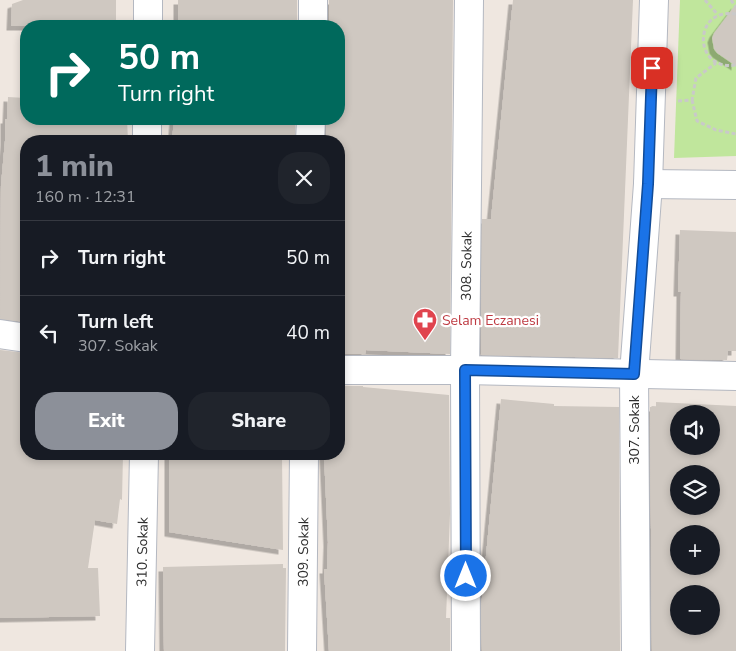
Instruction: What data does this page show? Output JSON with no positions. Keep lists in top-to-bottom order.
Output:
{
  "streets": {
    "street": [
      "308. Sokak",
      "307. Sokak",
      "310. Sokak",
      "309. Sokak"
    ]
  },
  "places": {
    "pharmacy": ["Selam Eczanesi"]
  },
  "page": {
    "turn": ["50 m", "Turn right"],
    "heading": ["1 min", "160 m · 12:31"],
    "list": [
      {
        "name": "Turn right",
        "value": "50 m"
      },
      {
        "name": "Turn left",
        "note": "307. Sokak",
        "value": "40 m"
      }
    ],
    "buttons": ["Exit", "Share"],
    "map_buttons": ["+", "−"]
  }
}
